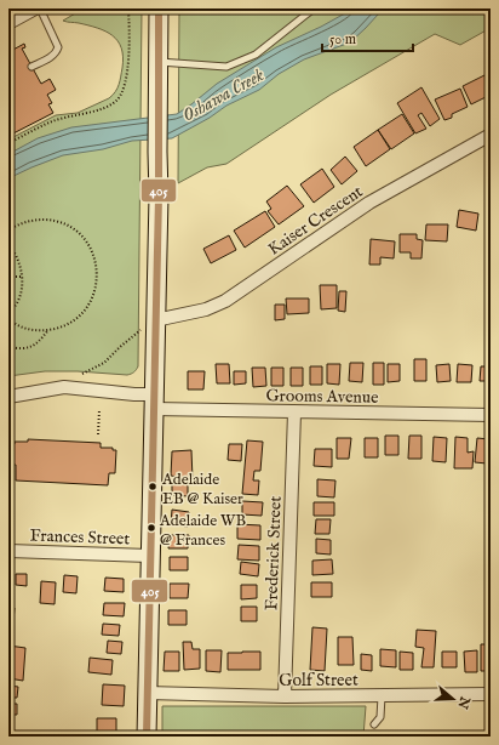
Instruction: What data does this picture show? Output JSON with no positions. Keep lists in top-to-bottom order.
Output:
{
  "streets": {
    "street": [
      "Kaiser Crescent",
      "Grooms Avenue",
      "Frances Street",
      "Frederick Street",
      "Golf Street"
    ]
  },
  "crossings": [
    ["Grooms Avenue", "Frederick Street"],
    ["Frederick Street", "Golf Street"]
  ],
  "water": ["Oshawa Creek"],
  "places": ["Adelaide EB @ Kaiser", "Adelaide WB @ Frances"],
  "lines": ["transit line 405"],
  "scale_bar": "50 m",
  "north": "right"
}
